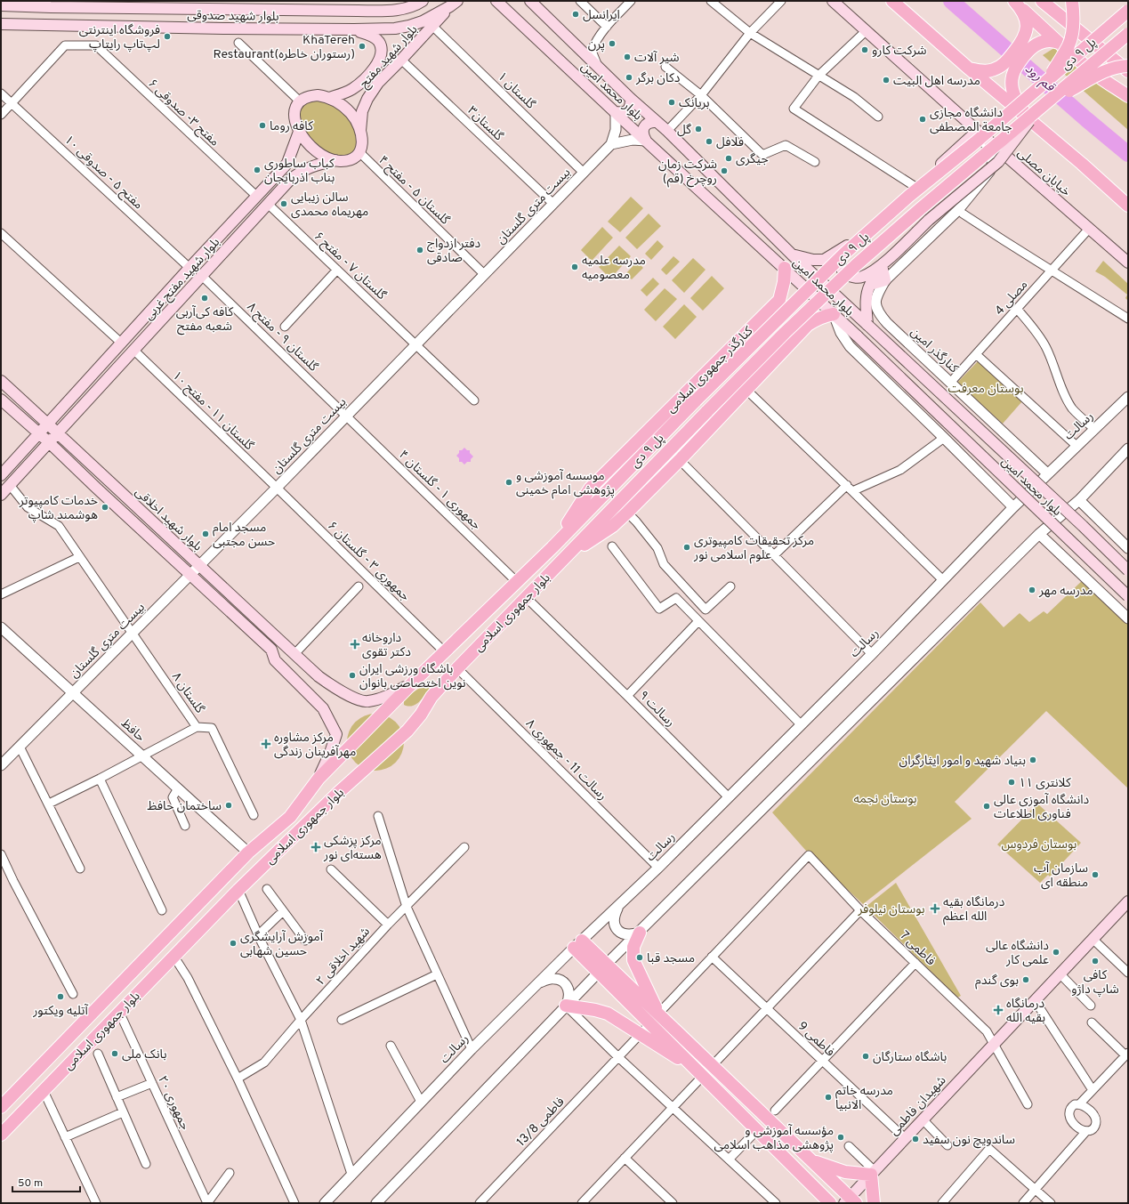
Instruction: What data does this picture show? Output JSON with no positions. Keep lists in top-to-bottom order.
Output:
{
  "streets": {
    "main road": [
      "بلوار شهید صدوقی",
      "پل ۹ دی",
      "بلوار شهید مفتح",
      "بلوار محمد امین",
      "خیابان مصلی",
      "بلوار شهید مفتح غربی",
      "کنارگذر جمهوری اسلامی",
      "بلوار شهید اخلاقی",
      "بلوار جمهوری اسلامی",
      "شهیدان فاطمی"
    ],
    "street": [
      "گلستان ۱",
      "مفتح ۳- صدوقی ۶",
      "گلستان۳",
      "مفتح ۵ - صدوقی ۱۰",
      "گلستان ۵ - مفتح ۴",
      "بیست متری گلستان",
      "گلستان ۷ - مفتح ۶",
      "مصلی 4",
      "گلستان ۹ - مفتح ۸",
      "کنارگذر امین",
      "گلستان ۱۱ - مفتح ۱۰",
      "رسالت",
      "جمهوری ۱ - گلستان ۴",
      "جمهوری ۳ - گلستان ۶",
      "گلستان ۸",
      "رسالت ۹",
      "حافظ",
      "رسالت 11 - جمهوری ۸",
      "فاطمی 7",
      "شهید اخلاقی ۲",
      "فاطمی 9",
      "جمهوری ۲۰",
      "فاطمی 13/8"
    ]
  },
  "crossings": [
    ["بلوار شهید صدوقی", "بلوار شهید مفتح"],
    ["پل ۹ دی", "بلوار جمهوری اسلامی"],
    ["بلوار شهید مفتح", "گلستان ۱"],
    ["بلوار شهید مفتح", "گلستان۳"],
    ["بلوار شهید مفتح", "گلستان ۵ - مفتح ۴"],
    ["بلوار شهید مفتح", "بلوار شهید مفتح غربی"],
    ["گلستان ۱", "بیست متری گلستان"],
    ["بلوار محمد امین", "بیست متری گلستان"],
    ["مفتح ۳- صدوقی ۶", "مفتح ۵ - صدوقی ۱۰"],
    ["مفتح ۳- صدوقی ۶", "بلوار شهید مفتح غربی"],
    ["گلستان۳", "بیست متری گلستان"],
    ["مفتح ۵ - صدوقی ۱۰", "بلوار شهید مفتح غربی"],
    ["خیابان مصلی", "مصلی 4"],
    ["گلستان ۵ - مفتح ۴", "بیست متری گلستان"],
    ["گلستان ۵ - مفتح ۴", "بلوار شهید مفتح غربی"],
    ["بیست متری گلستان", "گلستان ۷ - مفتح ۶"],
    ["بیست متری گلستان", "گلستان ۹ - مفتح ۸"],
    ["بیست متری گلستان", "گلستان ۱۱ - مفتح ۱۰"],
    ["بیست متری گلستان", "جمهوری ۱ - گلستان ۴"],
    ["بیست متری گلستان", "بلوار شهید اخلاقی"],
    ["بیست متری گلستان", "جمهوری ۳ - گلستان ۶"],
    ["بیست متری گلستان", "گلستان ۸"],
    ["بیست متری گلستان", "حافظ"],
    ["گلستان ۷ - مفتح ۶", "بلوار شهید مفتح غربی"],
    ["بلوار شهید مفتح غربی", "گلستان ۹ - مفتح ۸"],
    ["بلوار شهید مفتح غربی", "گلستان ۱۱ - مفتح ۱۰"],
    ["بلوار شهید مفتح غربی", "بلوار شهید اخلاقی"],
    ["مصلی 4", "کنارگذر امین"],
    ["گلستان ۹ - مفتح ۸", "جمهوری ۱ - گلستان ۴"],
    ["کنارگذر امین", "رسالت"],
    ["کنارگذر جمهوری اسلامی", "بلوار جمهوری اسلامی"],
    ["گلستان ۱۱ - مفتح ۱۰", "جمهوری ۳ - گلستان ۶"],
    ["رسالت", "رسالت ۹"],
    ["رسالت", "رسالت 11 - جمهوری ۸"],
    ["جمهوری ۱ - گلستان ۴", "بلوار جمهوری اسلامی"],
    ["بلوار شهید اخلاقی", "بلوار جمهوری اسلامی"],
    ["جمهوری ۳ - گلستان ۶", "بلوار جمهوری اسلامی"],
    ["بلوار جمهوری اسلامی", "حافظ"],
    ["بلوار جمهوری اسلامی", "رسالت 11 - جمهوری ۸"],
    ["بلوار جمهوری اسلامی", "جمهوری ۲۰"],
    ["فاطمی 7", "فاطمی 9"],
    ["فاطمی 7", "شهیدان فاطمی"],
    ["فاطمی 9", "شهیدان فاطمی"]
  ],
  "water": ["قم رود"],
  "parks": [
    "بوستان معرفت",
    "بوستان نجمه",
    "بوستان فردوس",
    "بوستان نیلوفر"
  ],
  "places": {
    "other": [
      "ایرانسل",
      "فروشگاه اینترنتی لپ‌تاپ رایتاپ",
      "پرن",
      "KhaTereh Restaurant(رستوران خاطره)",
      "شرکت کارو",
      "شیر آلات",
      "دکان برگر",
      "مدرسه اهل البیت",
      "بریانک",
      "دانشگاه مجازی جامعة المصطفی",
      "کافه روما",
      "گل",
      "فلافل",
      "جیگری",
      "کباب ساطوری بناب اذربایجان",
      "شرکت زمان روچرخ (قم)",
      "سالن زیبایی مهریماه محمدی",
      "دفتر ازدواج صادقی",
      "مدرسه علمیه معصومیه",
      "کافه کی‌آربی شعبه مفتح",
      "موسسه آموزشی و پژوهشی امام خمینی",
      "خدمات کامپیوتر هوشمند شاپ",
      "مسجد امام حسن مجتبی",
      "مرکز تحقیقات کامپیوتری علوم اسلامی نور",
      "مدرسه مهر",
      "باشگاه ورزشی ایران نوین اختصاصی بانوان",
      "بنیاد شهید و امور ایثارگران",
      "کلانتری ۱۱",
      "ساختمان حافظ",
      "دانشگاه آموزی عالی فناوری اطلاعات",
      "سازمان آب منطقه ای",
      "آموزش آرایشگری حسین شهابی",
      "دانشگاه عالی علمی کار",
      "مسجد قبا",
      "کافی شاپ داژو",
      "بوی گندم",
      "آتلیه ویکتور",
      "بانک ملی",
      "باشگاه ستارگان",
      "مدرسه خاتم الانبیا",
      "مؤسسه آموزشی و پژوهشی مذاهب اسلامی",
      "ساندویچ نون سفید"
    ],
    "health": [
      "داروخانه دکتر تقوی",
      "مرکز مشاوره مهرآفرینان زندگی",
      "مرکز پزشکی هسته‌ای نور",
      "درمانگاه بقیه الله اعظم",
      "درمانگاه بقیه الله"
    ]
  },
  "scale_bar": "50 m"
}
